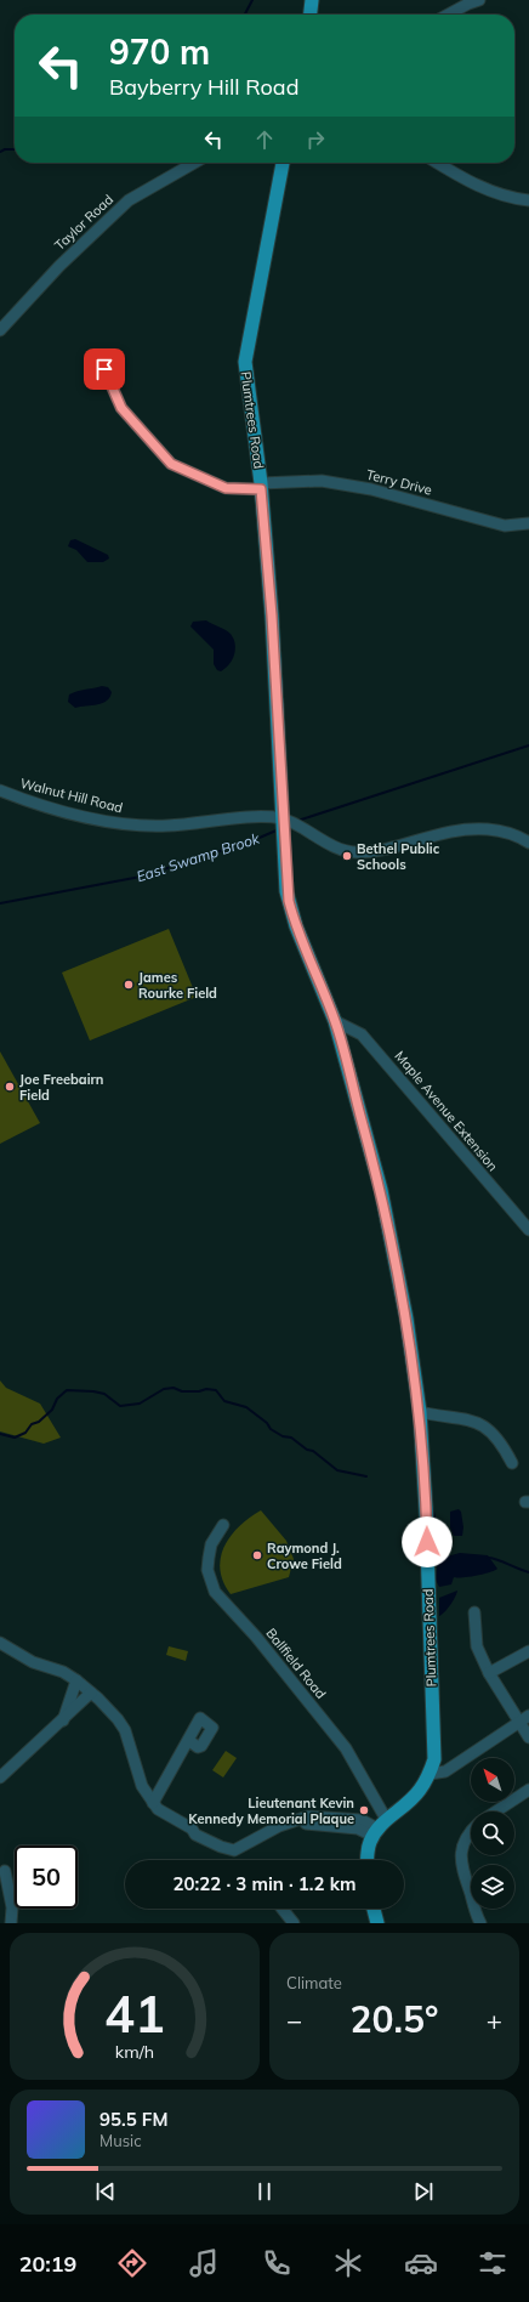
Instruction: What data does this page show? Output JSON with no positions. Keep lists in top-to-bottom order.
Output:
{
  "streets": {
    "main road": ["Plumtrees Road"],
    "street": [
      "Taylor Road",
      "Terry Drive",
      "Walnut Hill Road",
      "Maple Avenue Extension",
      "Ballfield Road"
    ]
  },
  "crossings": [
    ["Plumtrees Road", "Terry Drive"],
    ["Plumtrees Road", "Walnut Hill Road"],
    ["Plumtrees Road", "Maple Avenue Extension"]
  ],
  "water": ["East Swamp Brook"],
  "places": [
    "Bethel Public Schools",
    "James Rourke Field",
    "Joe Freebairn Field",
    "Raymond J. Crowe Field",
    "Lieutenant Kevin Kennedy Memorial Plaque"
  ],
  "north": "top left",
  "page": {
    "turn": ["970 m", "Bayberry Hill Road"],
    "limit": "50",
    "trip": "20:22 · 3 min · 1.2 km",
    "tile": "Climate",
    "heat": ["−", "20.5°", "+"],
    "song": ["95.5 FM", "Music"],
    "tabs": "20:19",
    "gauge": ["41", "km/h"]
  }
}
